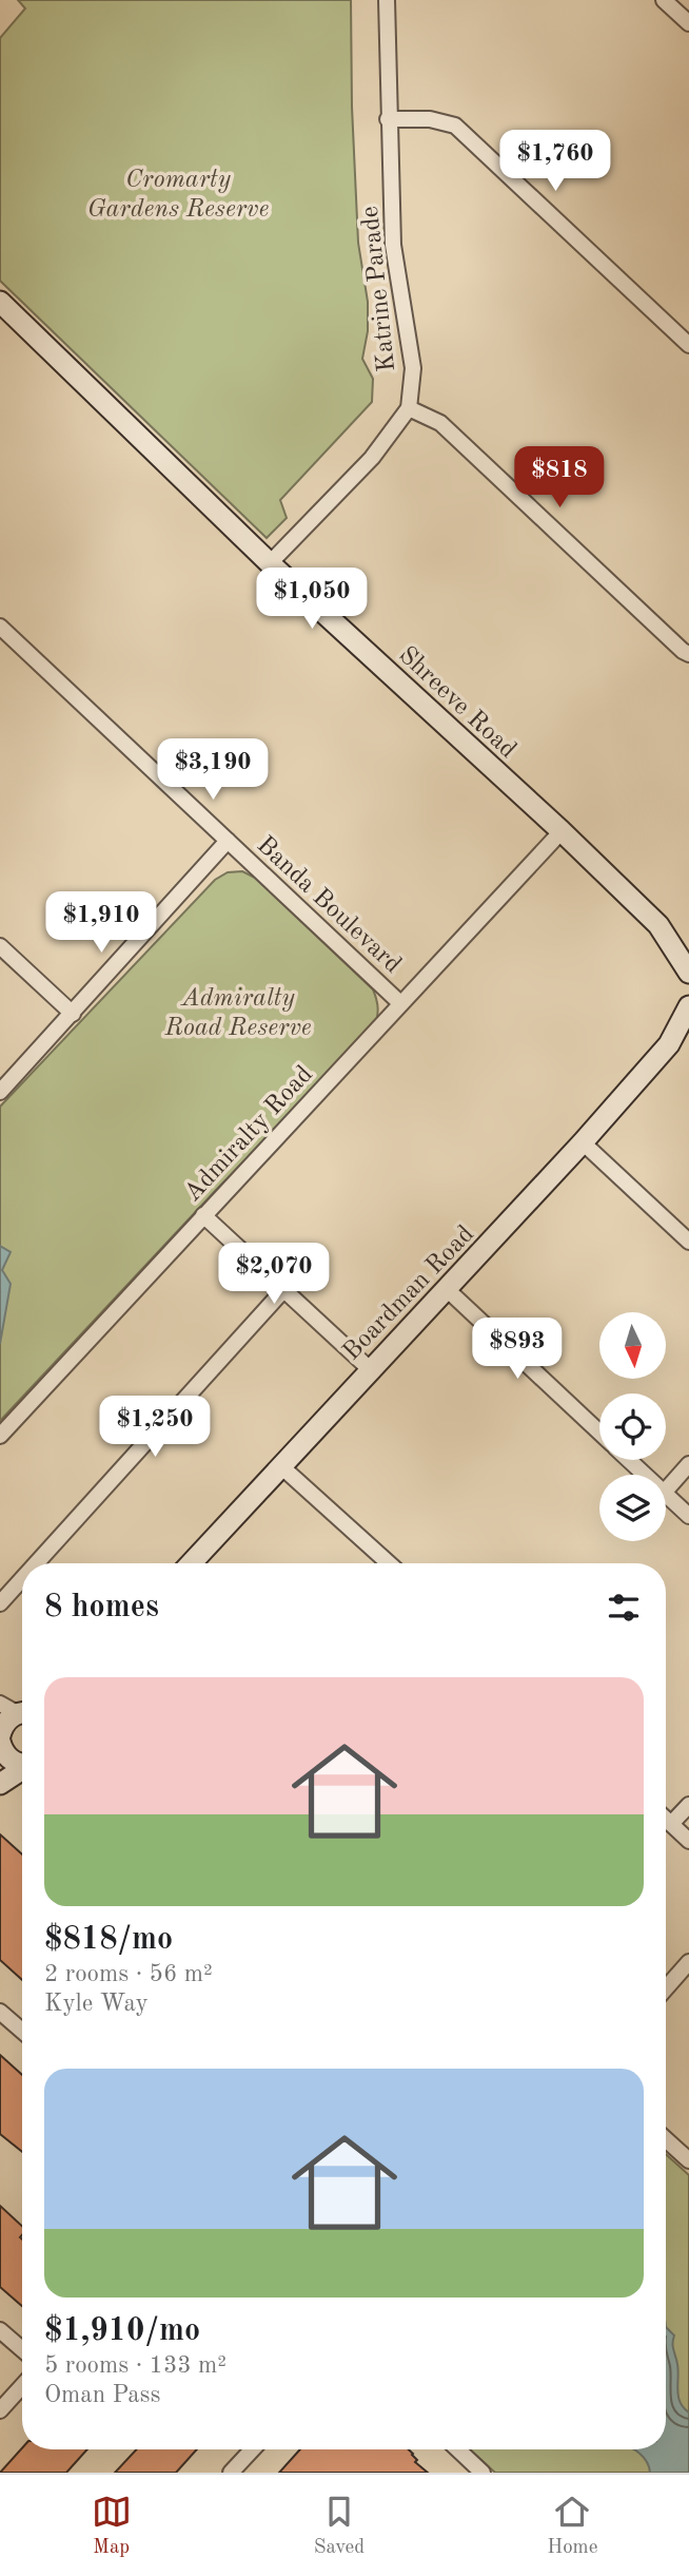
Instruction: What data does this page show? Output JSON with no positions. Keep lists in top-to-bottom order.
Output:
{
  "streets": {
    "street": [
      "Katrine Parade",
      "Shreeve Road",
      "Banda Boulevard",
      "Admiralty Road",
      "Boardman Road"
    ]
  },
  "crossings": [
    ["Katrine Parade", "Shreeve Road"],
    ["Shreeve Road", "Admiralty Road"],
    ["Banda Boulevard", "Admiralty Road"]
  ],
  "parks": ["Cromarty Gardens Reserve", "Admiralty Road Reserve"],
  "north": "bottom",
  "page": {
    "price": [
      "$1,760",
      "$818",
      "$1,050",
      "$3,190",
      "$1,910",
      "$2,070",
      "$893",
      "$1,250"
    ],
    "heading": "8 homes",
    "list": [
      {
        "name": "$818/mo",
        "note": "2 rooms · 56 m² · Kyle Way"
      },
      {
        "name": "$1,910/mo",
        "note": "5 rooms · 133 m² · Oman Pass"
      }
    ],
    "tabs": ["Map", "Saved", "Home"]
  }
}
